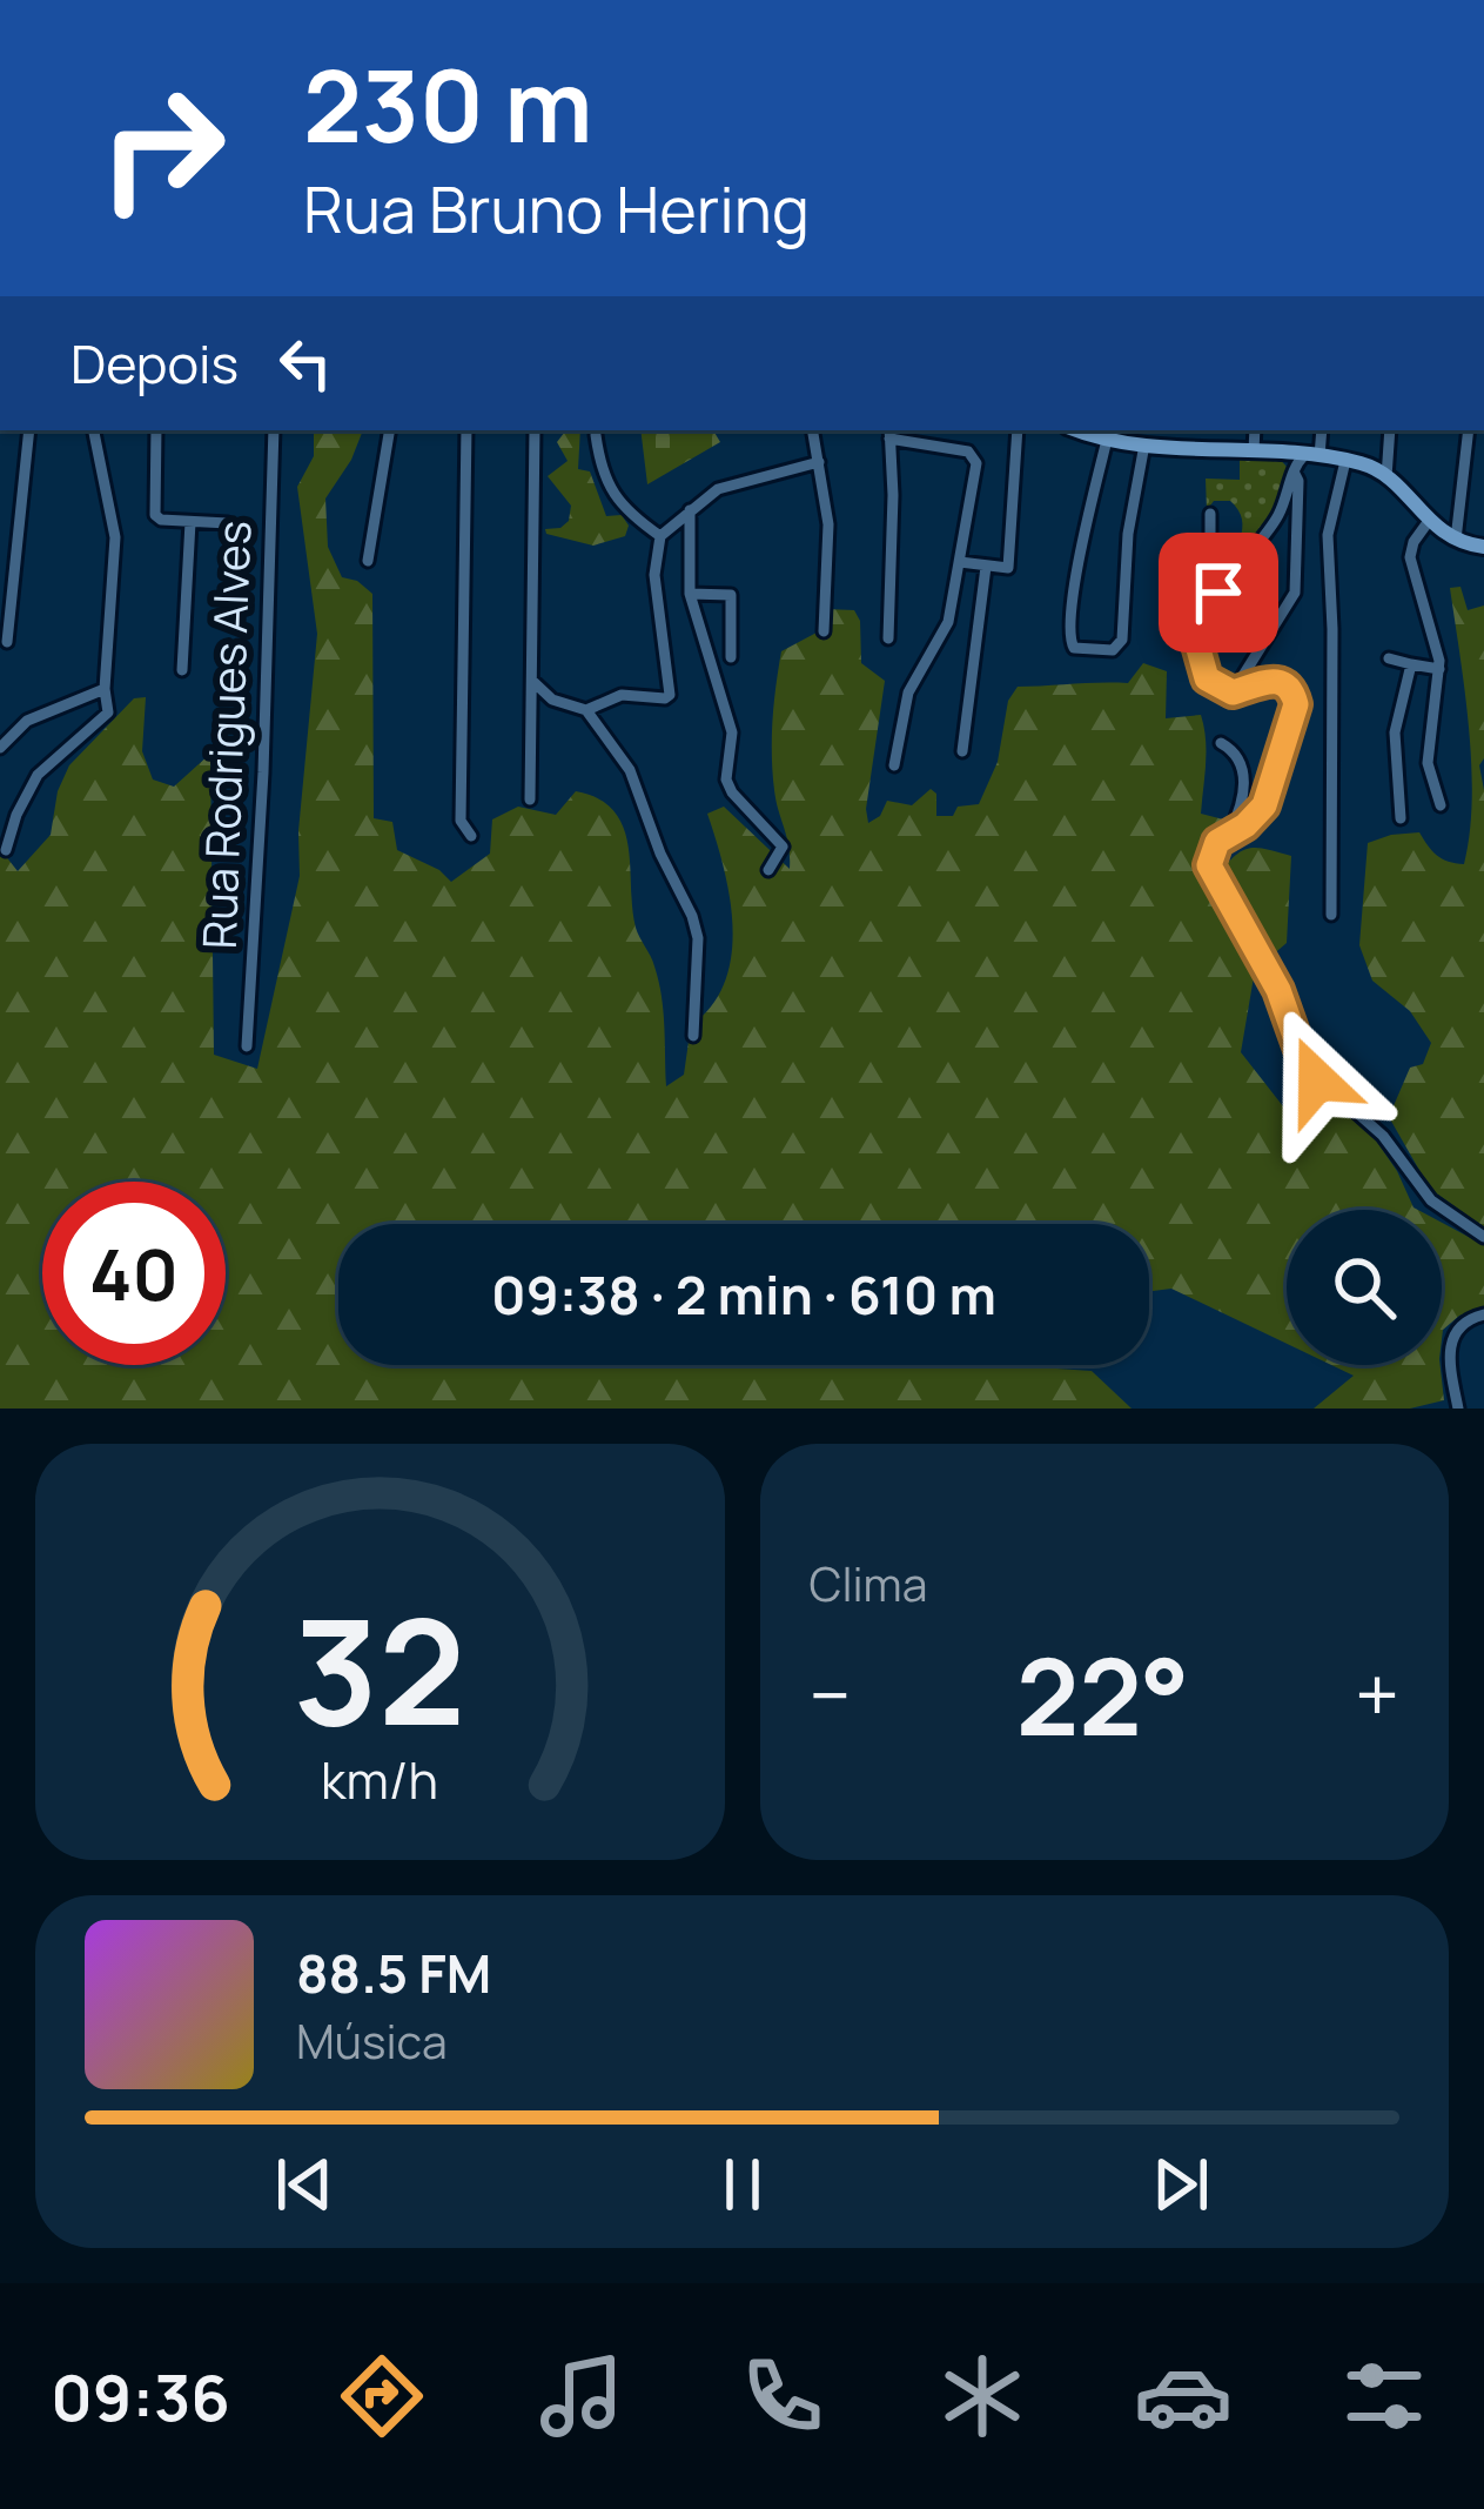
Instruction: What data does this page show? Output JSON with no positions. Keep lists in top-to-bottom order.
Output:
{
  "streets": {
    "street": ["Rua Rodrigues Alves"]
  },
  "page": {
    "turn": ["230 m", "Rua Bruno Hering"],
    "then": "Depois",
    "limit": "40",
    "trip": "09:38 · 2 min · 610 m",
    "tile": "Clima",
    "heat": ["−", "22°", "+"],
    "song": ["88.5 FM", "Música"],
    "tabs": "09:36",
    "gauge": ["32", "km/h"]
  }
}
